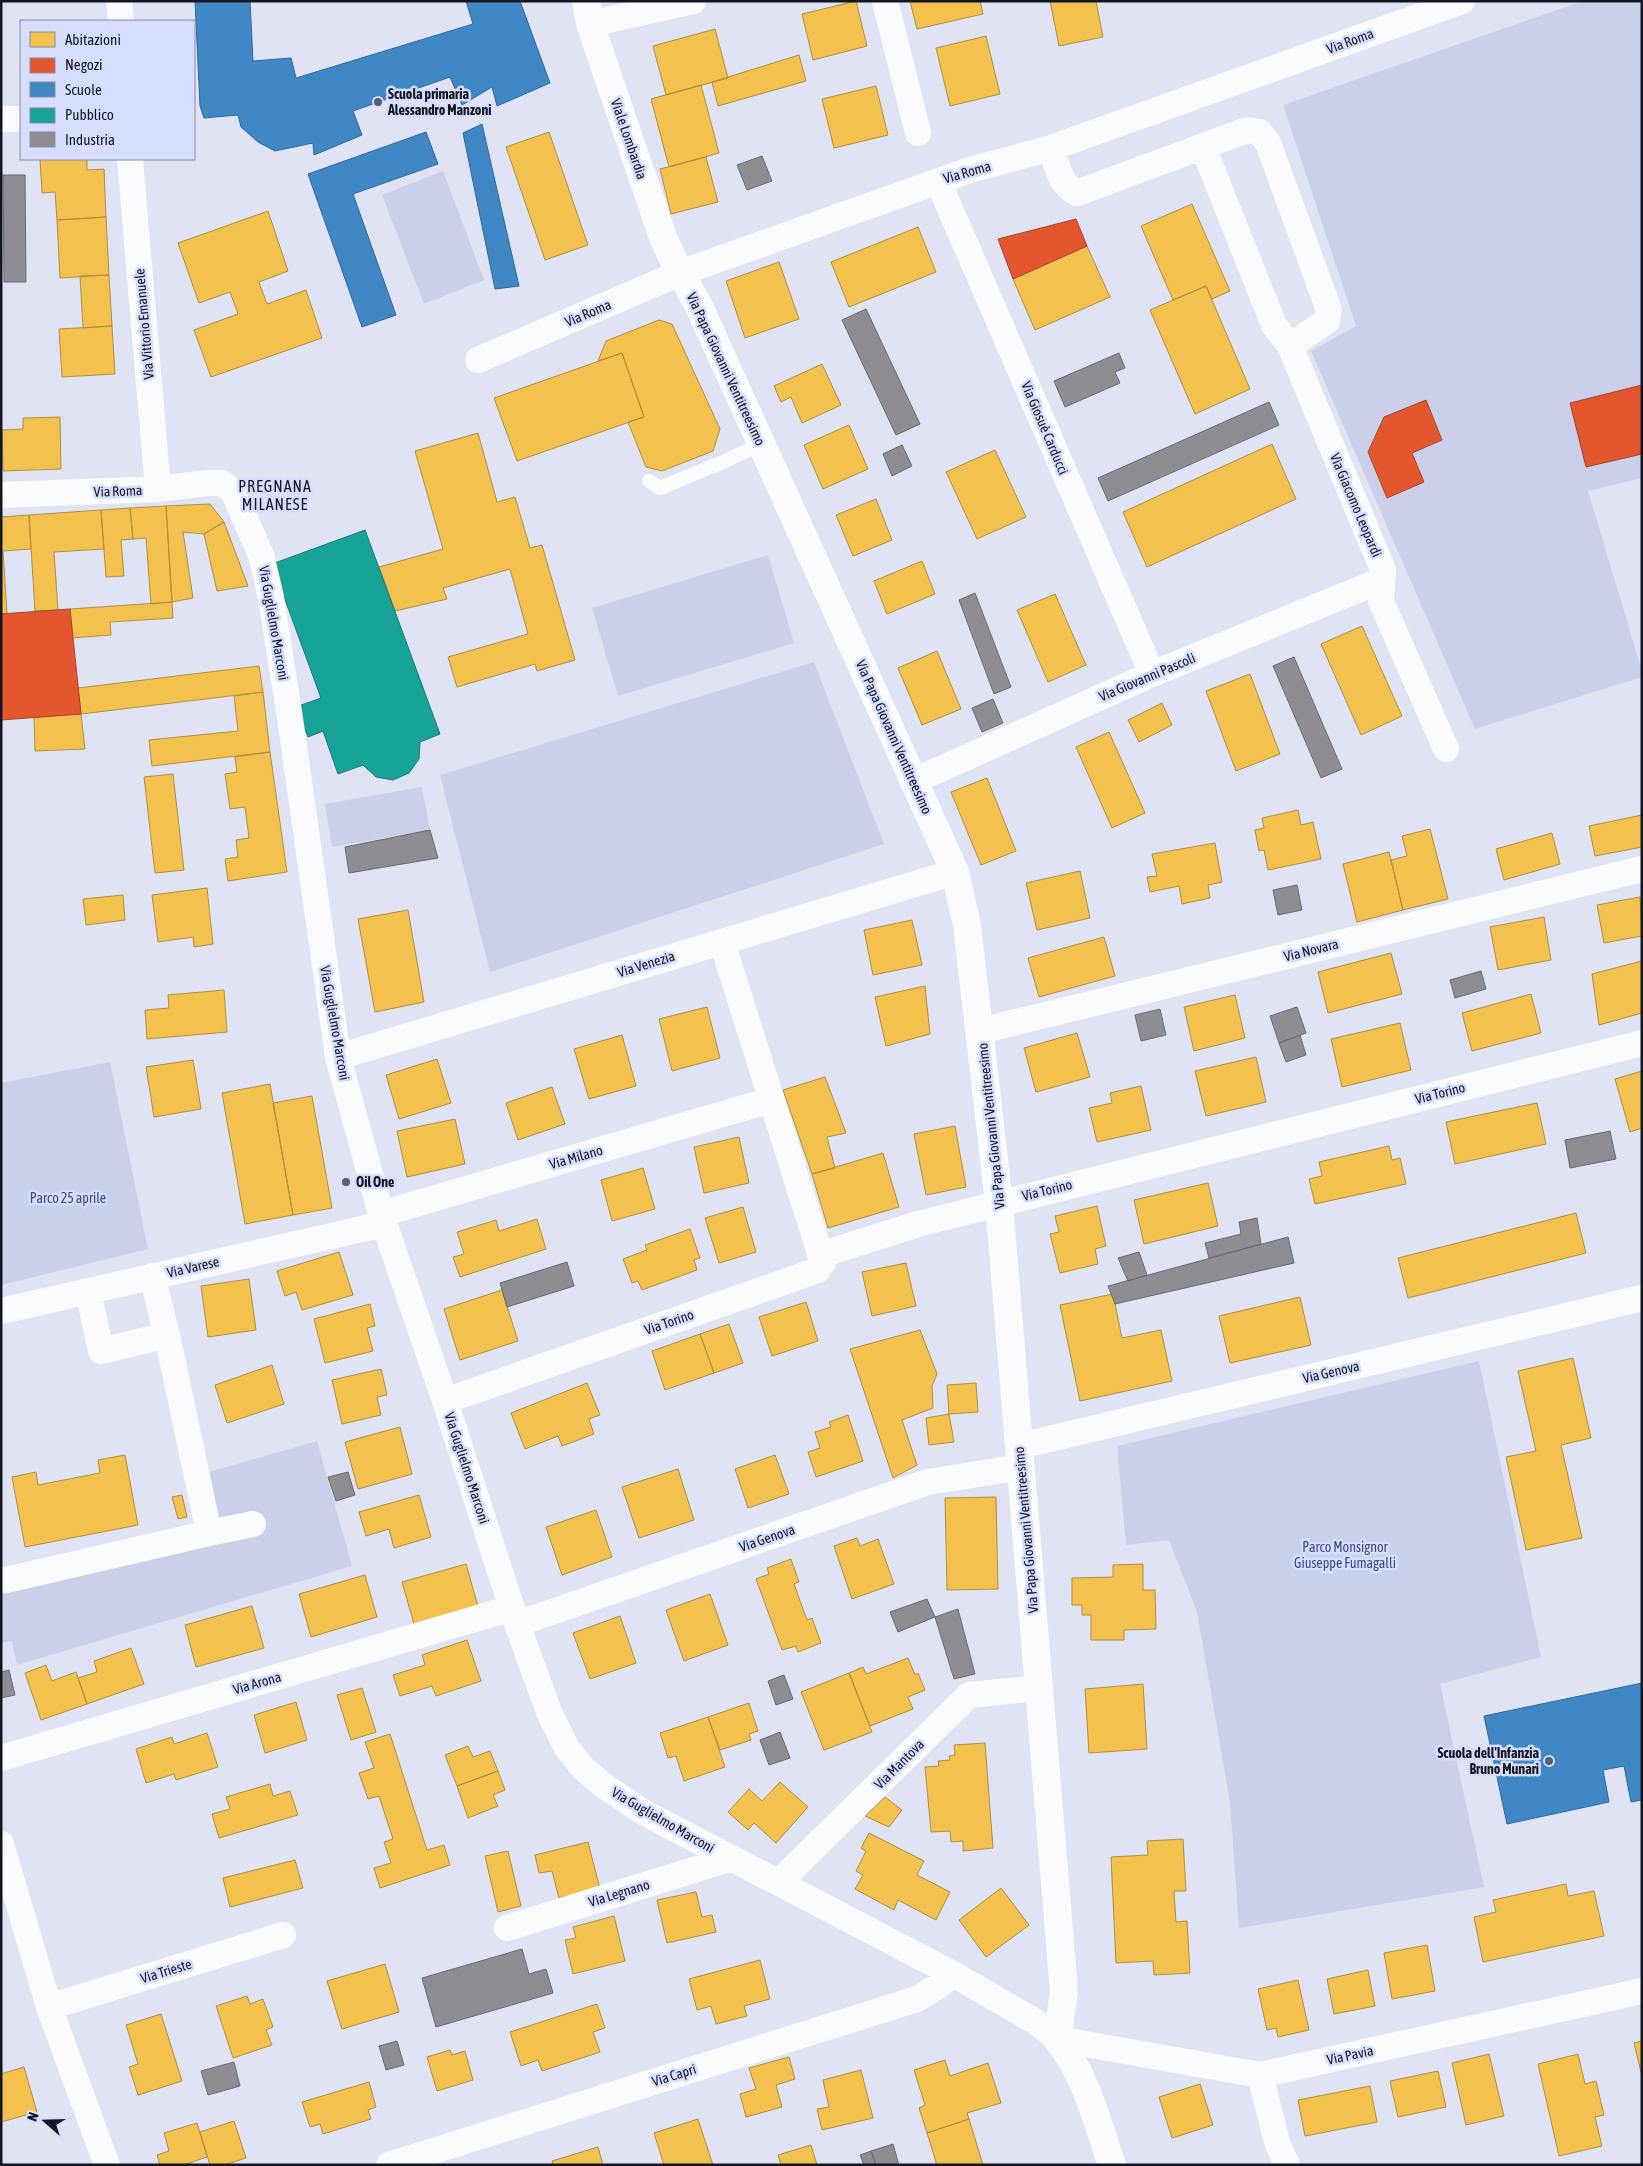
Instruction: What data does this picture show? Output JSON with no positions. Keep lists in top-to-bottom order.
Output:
{
  "streets": {
    "street": [
      "Via Roma",
      "Viale Lombardia",
      "Via Vittorio Emanuele",
      "Via Papa Giovanni Ventitreesimo",
      "Via Giosuè Carducci",
      "Via Giacomo Leopardi",
      "Via Guglielmo Marconi",
      "Via Giovanni Pascoli",
      "Via Novara",
      "Via Venezia",
      "Via Torino",
      "Via Milano",
      "Via Varese",
      "Via Genova",
      "Via Arona",
      "Via Mantova",
      "Via Legnano",
      "Via Trieste",
      "Via Pavia",
      "Via Capri"
    ]
  },
  "crossings": [
    ["Via Roma", "Viale Lombardia"],
    ["Via Roma", "Via Vittorio Emanuele"],
    ["Via Roma", "Via Papa Giovanni Ventitreesimo"],
    ["Via Roma", "Via Giosuè Carducci"],
    ["Via Roma", "Via Guglielmo Marconi"],
    ["Viale Lombardia", "Via Papa Giovanni Ventitreesimo"],
    ["Via Papa Giovanni Ventitreesimo", "Via Guglielmo Marconi"],
    ["Via Papa Giovanni Ventitreesimo", "Via Giovanni Pascoli"],
    ["Via Papa Giovanni Ventitreesimo", "Via Novara"],
    ["Via Papa Giovanni Ventitreesimo", "Via Venezia"],
    ["Via Papa Giovanni Ventitreesimo", "Via Torino"],
    ["Via Papa Giovanni Ventitreesimo", "Via Genova"],
    ["Via Papa Giovanni Ventitreesimo", "Via Mantova"],
    ["Via Papa Giovanni Ventitreesimo", "Via Pavia"],
    ["Via Giosuè Carducci", "Via Giovanni Pascoli"],
    ["Via Giacomo Leopardi", "Via Giovanni Pascoli"],
    ["Via Guglielmo Marconi", "Via Venezia"],
    ["Via Guglielmo Marconi", "Via Torino"],
    ["Via Guglielmo Marconi", "Via Milano"],
    ["Via Guglielmo Marconi", "Via Varese"],
    ["Via Guglielmo Marconi", "Via Genova"],
    ["Via Guglielmo Marconi", "Via Arona"],
    ["Via Guglielmo Marconi", "Via Mantova"],
    ["Via Guglielmo Marconi", "Via Legnano"],
    ["Via Guglielmo Marconi", "Via Pavia"],
    ["Via Guglielmo Marconi", "Via Capri"],
    ["Via Milano", "Via Varese"],
    ["Via Genova", "Via Arona"]
  ],
  "districts": ["PREGNANA MILANESE"],
  "parks": ["Parco 25 aprile", "Parco Monsignor Giuseppe Fumagalli"],
  "places": ["Scuola primaria Alessandro Manzoni", "Oil One", "Scuola dell'Infanzia Bruno Munari"],
  "legend": [
    "Abitazioni",
    "Negozi",
    "Scuole",
    "Pubblico",
    "Industria"
  ],
  "north": "left"
}
